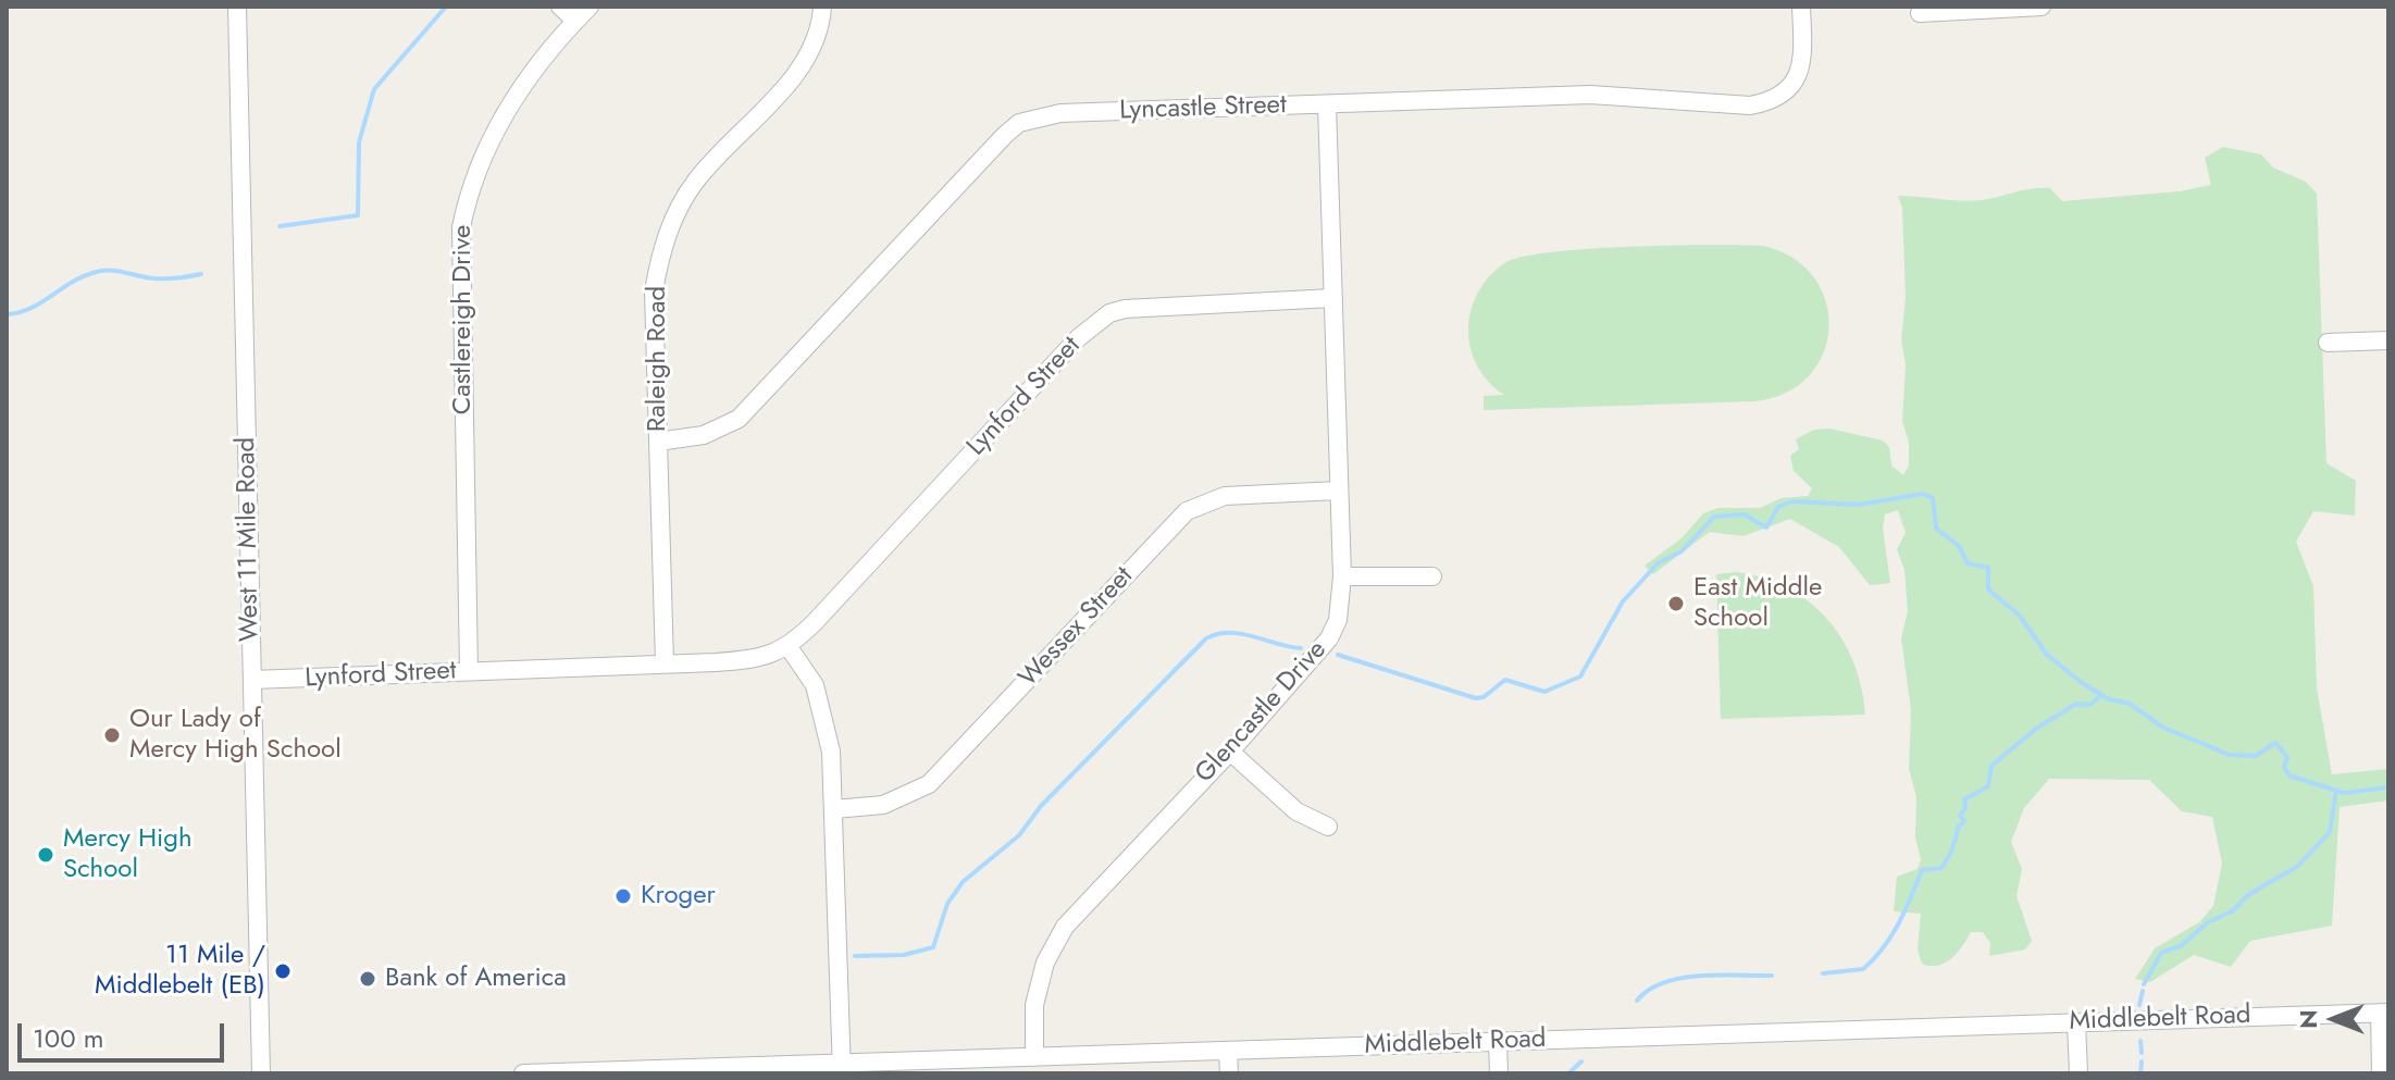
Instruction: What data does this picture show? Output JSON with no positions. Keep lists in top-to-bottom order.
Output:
{
  "streets": {
    "street": [
      "Lyncastle Street",
      "Castlereigh Drive",
      "Raleigh Road",
      "Lynford Street",
      "West 11 Mile Road",
      "Wessex Street",
      "Glencastle Drive",
      "Middlebelt Road"
    ]
  },
  "crossings": [
    ["Lyncastle Street", "Raleigh Road"],
    ["Lyncastle Street", "Glencastle Drive"],
    ["Castlereigh Drive", "Lynford Street"],
    ["Raleigh Road", "Lynford Street"],
    ["Lynford Street", "West 11 Mile Road"],
    ["Lynford Street", "Glencastle Drive"],
    ["Wessex Street", "Glencastle Drive"],
    ["Glencastle Drive", "Middlebelt Road"]
  ],
  "places": [
    "East Middle School",
    "Our Lady of Mercy High School",
    "Mercy High School",
    "Kroger",
    "11 Mile / Middlebelt (EB)",
    "Bank of America"
  ],
  "scale_bar": "100 m",
  "north": "left"
}
